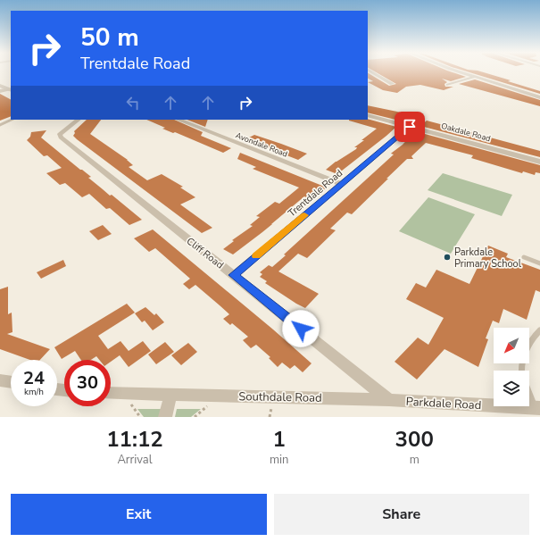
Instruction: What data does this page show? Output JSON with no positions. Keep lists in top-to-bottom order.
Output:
{
  "streets": {
    "street": [
      "Oakdale Road",
      "Avondale Road",
      "Trentdale Road",
      "Cliff Road",
      "Southdale Road",
      "Parkdale Road"
    ]
  },
  "crossings": [
    ["Oakdale Road", "Trentdale Road"],
    ["Avondale Road", "Trentdale Road"],
    ["Trentdale Road", "Cliff Road"],
    ["Cliff Road", "Southdale Road"],
    ["Cliff Road", "Parkdale Road"],
    ["Southdale Road", "Parkdale Road"]
  ],
  "places": ["Parkdale Primary School"],
  "north": "bottom left",
  "page": {
    "turn": ["50 m", "Trentdale Road"],
    "speed": "24 km/h",
    "limit": "30",
    "eta": [
      "11:12",
      "Arrival",
      "1",
      "min",
      "300",
      "m"
    ],
    "buttons": ["Exit", "Share"]
  }
}
